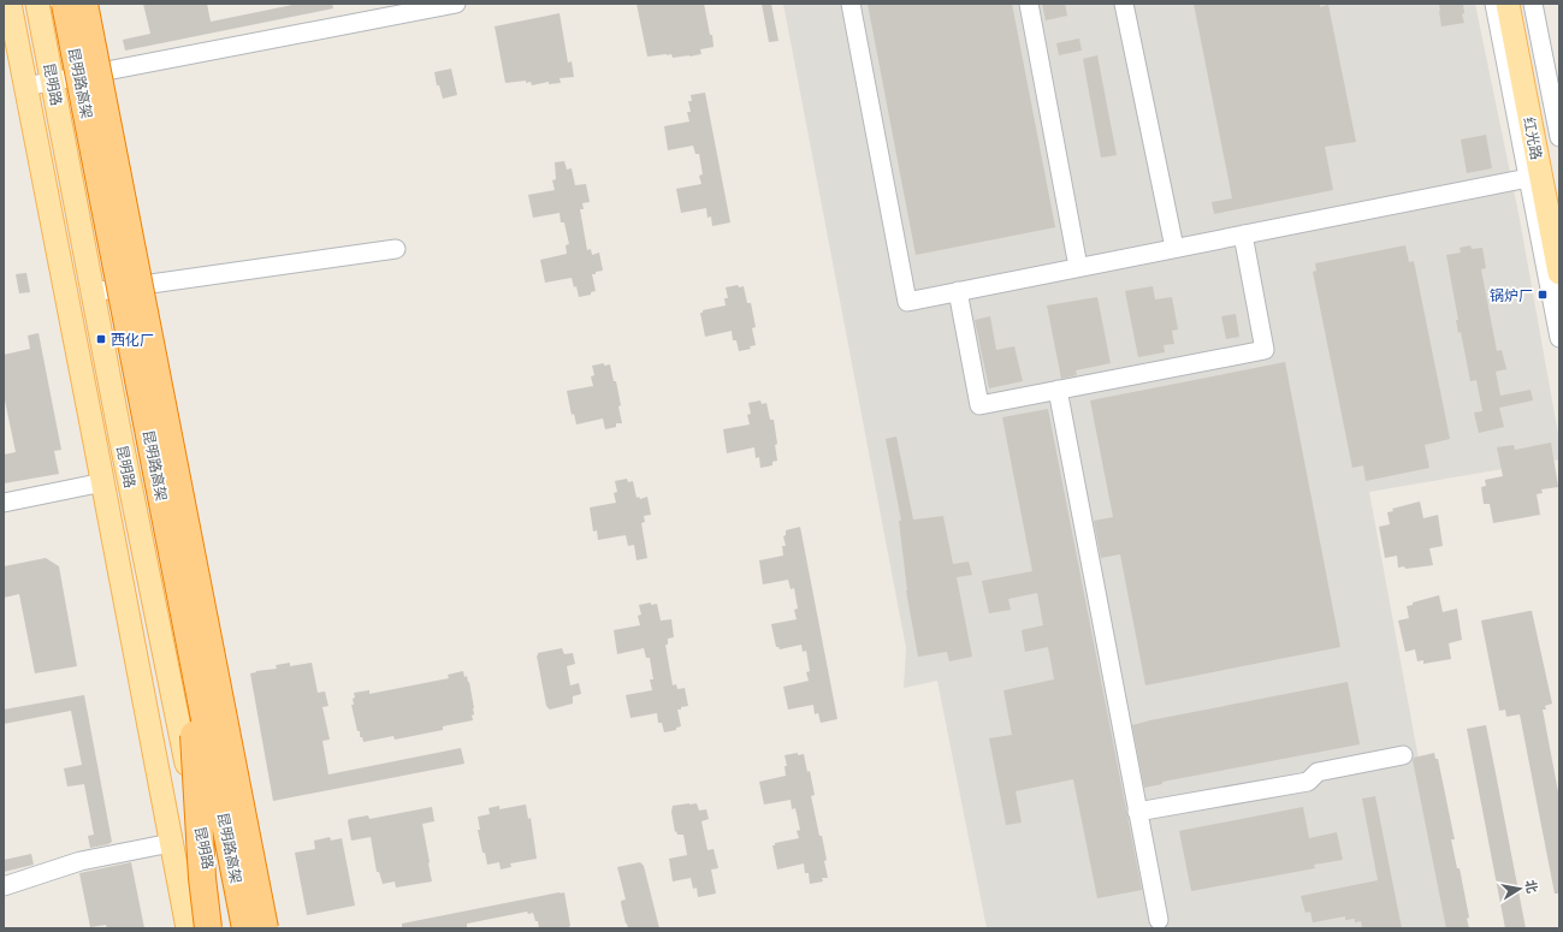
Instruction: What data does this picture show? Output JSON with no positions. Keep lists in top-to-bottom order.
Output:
{
  "streets": {
    "highway": ["昆明路高架"],
    "main road": ["昆明路", "红光路"]
  },
  "places": {
    "transit": ["锅炉厂", "西化厂"]
  },
  "north": "right"
}
